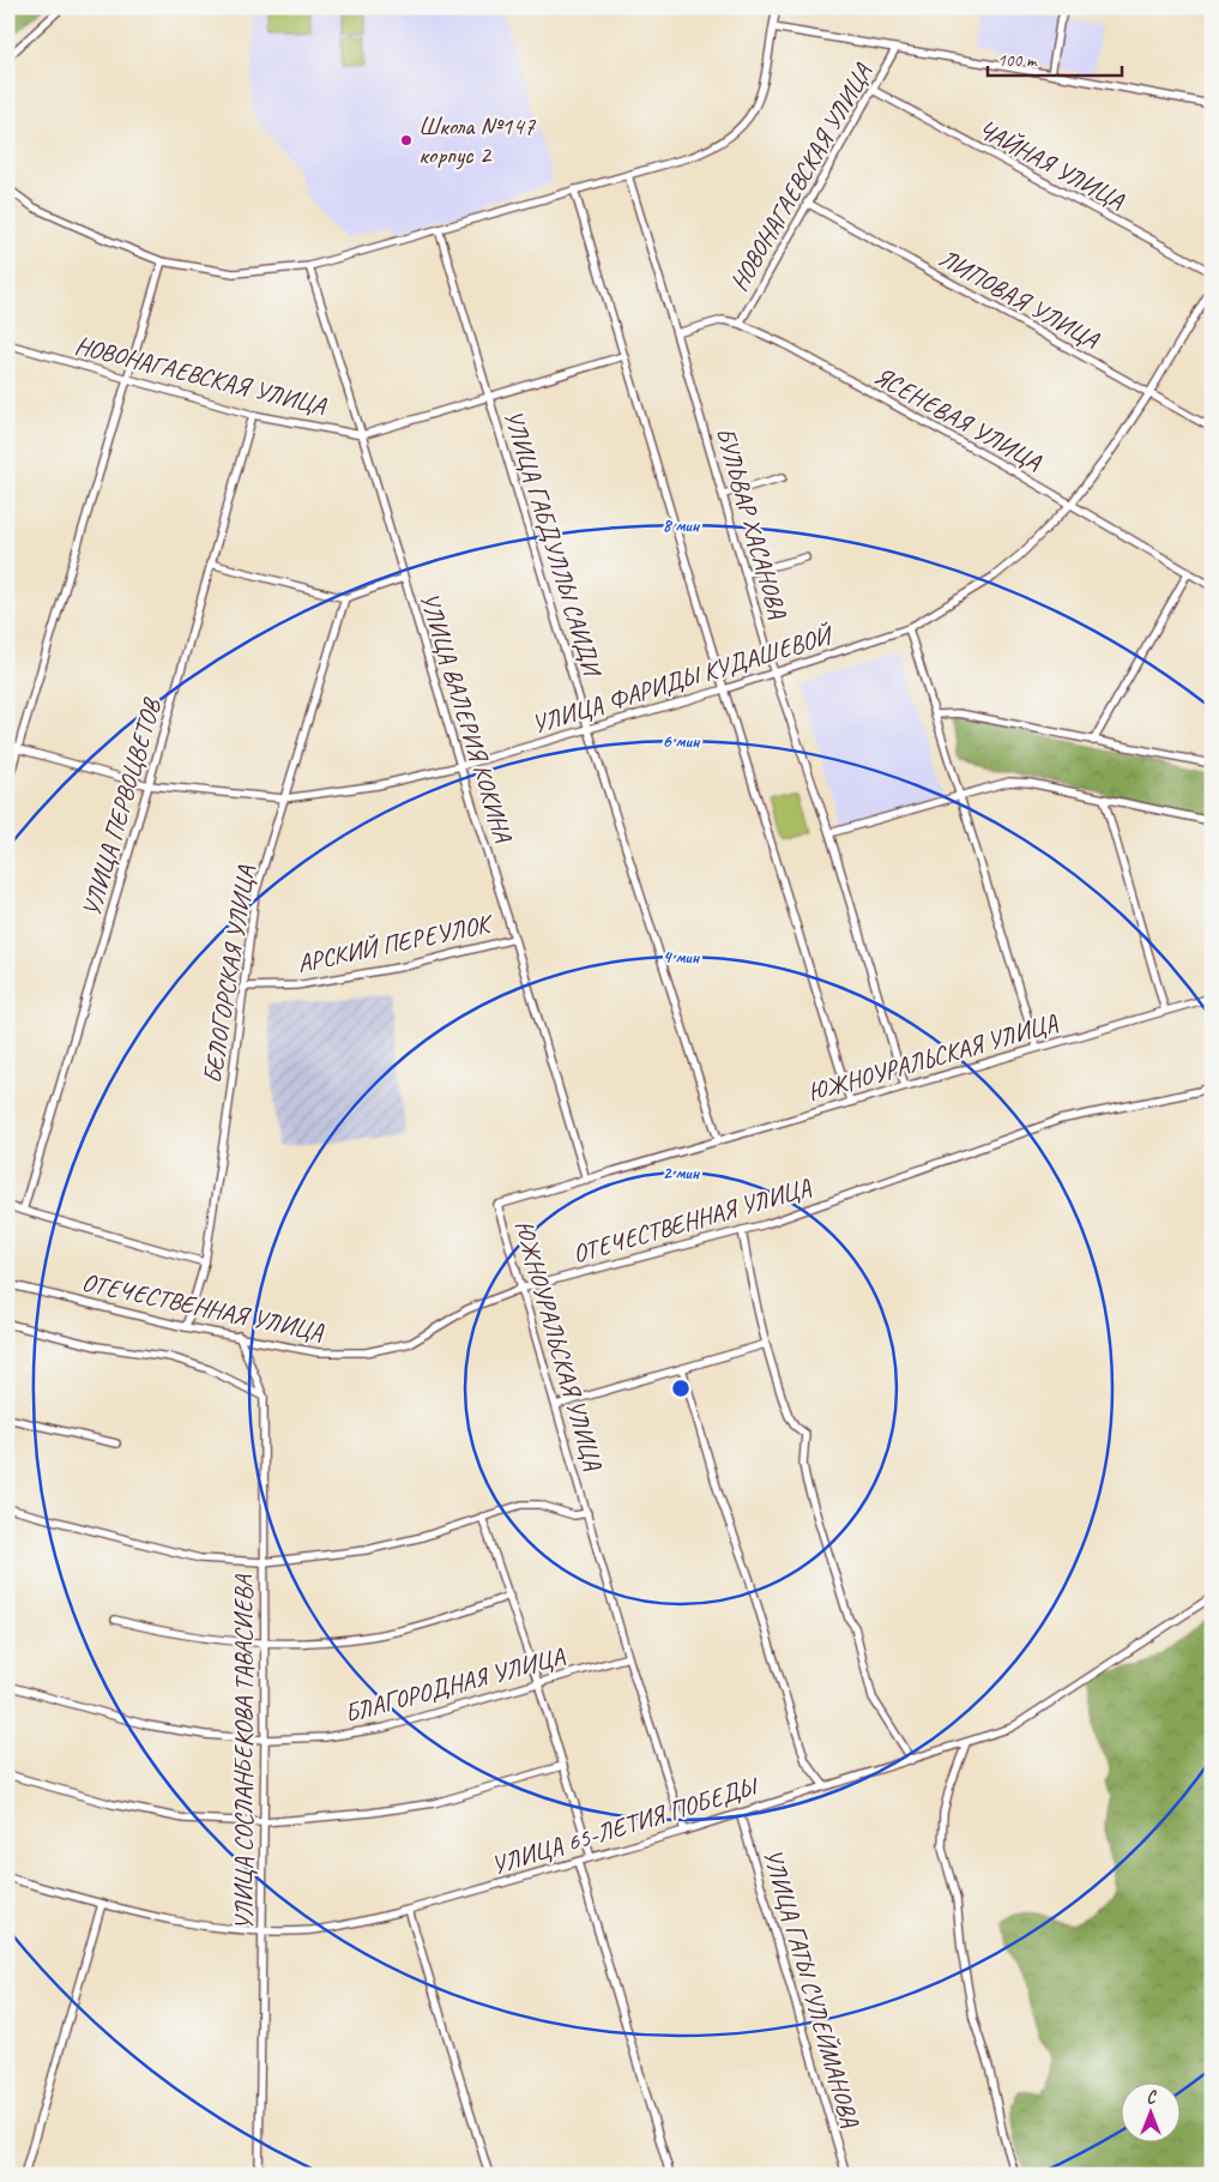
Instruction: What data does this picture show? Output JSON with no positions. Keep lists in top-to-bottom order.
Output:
{
  "streets": {
    "street": [
      "ЧАЙНАЯ УЛИЦА",
      "НОВОНАГАЕВСКАЯ УЛИЦА",
      "ЛИПОВАЯ УЛИЦА",
      "ЯСЕНЕВАЯ УЛИЦА",
      "БУЛЬВАР ХАСАНОВА",
      "УЛИЦА ГАБДУЛЛЫ САИДИ",
      "УЛИЦА ФАРИДЫ КУДАШЕВОЙ",
      "УЛИЦА ВАЛЕРИЯ КОКИНА",
      "УЛИЦА ПЕРВОЦВЕТОВ",
      "АРСКИЙ ПЕРЕУЛОК",
      "БЕЛОГОРСКАЯ УЛИЦА",
      "ЮЖНОУРАЛЬСКАЯ УЛИЦА",
      "ОТЕЧЕСТВЕННАЯ УЛИЦА",
      "БЛАГОРОДНАЯ УЛИЦА",
      "УЛИЦА СОСЛАНБЕКОВА ТАВАСИЕВА",
      "УЛИЦА 65-ЛЕТИЯ ПОБЕДЫ",
      "УЛИЦА ГАТЫ СУЛЕЙМАНОВА"
    ]
  },
  "crossings": [
    ["ЧАЙНАЯ УЛИЦА", "НОВОНАГАЕВСКАЯ УЛИЦА"],
    ["НОВОНАГАЕВСКАЯ УЛИЦА", "ЛИПОВАЯ УЛИЦА"],
    ["НОВОНАГАЕВСКАЯ УЛИЦА", "ЯСЕНЕВАЯ УЛИЦА"],
    ["НОВОНАГАЕВСКАЯ УЛИЦА", "УЛИЦА ГАБДУЛЛЫ САИДИ"],
    ["НОВОНАГАЕВСКАЯ УЛИЦА", "УЛИЦА ВАЛЕРИЯ КОКИНА"],
    ["НОВОНАГАЕВСКАЯ УЛИЦА", "УЛИЦА ПЕРВОЦВЕТОВ"],
    ["ЛИПОВАЯ УЛИЦА", "УЛИЦА ФАРИДЫ КУДАШЕВОЙ"],
    ["ЯСЕНЕВАЯ УЛИЦА", "БУЛЬВАР ХАСАНОВА"],
    ["ЯСЕНЕВАЯ УЛИЦА", "УЛИЦА ФАРИДЫ КУДАШЕВОЙ"],
    ["БУЛЬВАР ХАСАНОВА", "УЛИЦА ФАРИДЫ КУДАШЕВОЙ"],
    ["БУЛЬВАР ХАСАНОВА", "ЮЖНОУРАЛЬСКАЯ УЛИЦА"],
    ["УЛИЦА ГАБДУЛЛЫ САИДИ", "УЛИЦА ФАРИДЫ КУДАШЕВОЙ"],
    ["УЛИЦА ГАБДУЛЛЫ САИДИ", "ЮЖНОУРАЛЬСКАЯ УЛИЦА"],
    ["УЛИЦА ФАРИДЫ КУДАШЕВОЙ", "УЛИЦА ВАЛЕРИЯ КОКИНА"],
    ["УЛИЦА ФАРИДЫ КУДАШЕВОЙ", "УЛИЦА ПЕРВОЦВЕТОВ"],
    ["УЛИЦА ФАРИДЫ КУДАШЕВОЙ", "БЕЛОГОРСКАЯ УЛИЦА"],
    ["УЛИЦА ВАЛЕРИЯ КОКИНА", "АРСКИЙ ПЕРЕУЛОК"],
    ["УЛИЦА ВАЛЕРИЯ КОКИНА", "ЮЖНОУРАЛЬСКАЯ УЛИЦА"],
    ["АРСКИЙ ПЕРЕУЛОК", "БЕЛОГОРСКАЯ УЛИЦА"],
    ["БЕЛОГОРСКАЯ УЛИЦА", "ОТЕЧЕСТВЕННАЯ УЛИЦА"],
    ["ЮЖНОУРАЛЬСКАЯ УЛИЦА", "ОТЕЧЕСТВЕННАЯ УЛИЦА"],
    ["ЮЖНОУРАЛЬСКАЯ УЛИЦА", "БЛАГОРОДНАЯ УЛИЦА"],
    ["ЮЖНОУРАЛЬСКАЯ УЛИЦА", "УЛИЦА 65-ЛЕТИЯ ПОБЕДЫ"],
    ["ОТЕЧЕСТВЕННАЯ УЛИЦА", "УЛИЦА СОСЛАНБЕКОВА ТАВАСИЕВА"],
    ["БЛАГОРОДНАЯ УЛИЦА", "УЛИЦА СОСЛАНБЕКОВА ТАВАСИЕВА"],
    ["УЛИЦА СОСЛАНБЕКОВА ТАВАСИЕВА", "УЛИЦА 65-ЛЕТИЯ ПОБЕДЫ"],
    ["УЛИЦА 65-ЛЕТИЯ ПОБЕДЫ", "УЛИЦА ГАТЫ СУЛЕЙМАНОВА"]
  ],
  "places": ["Школа №147 корпус 2"],
  "scale_bar": "100 m",
  "north": "top",
  "rings": [
    "8 мин",
    "6 мин",
    "4 мин",
    "2 мин"
  ]
}
